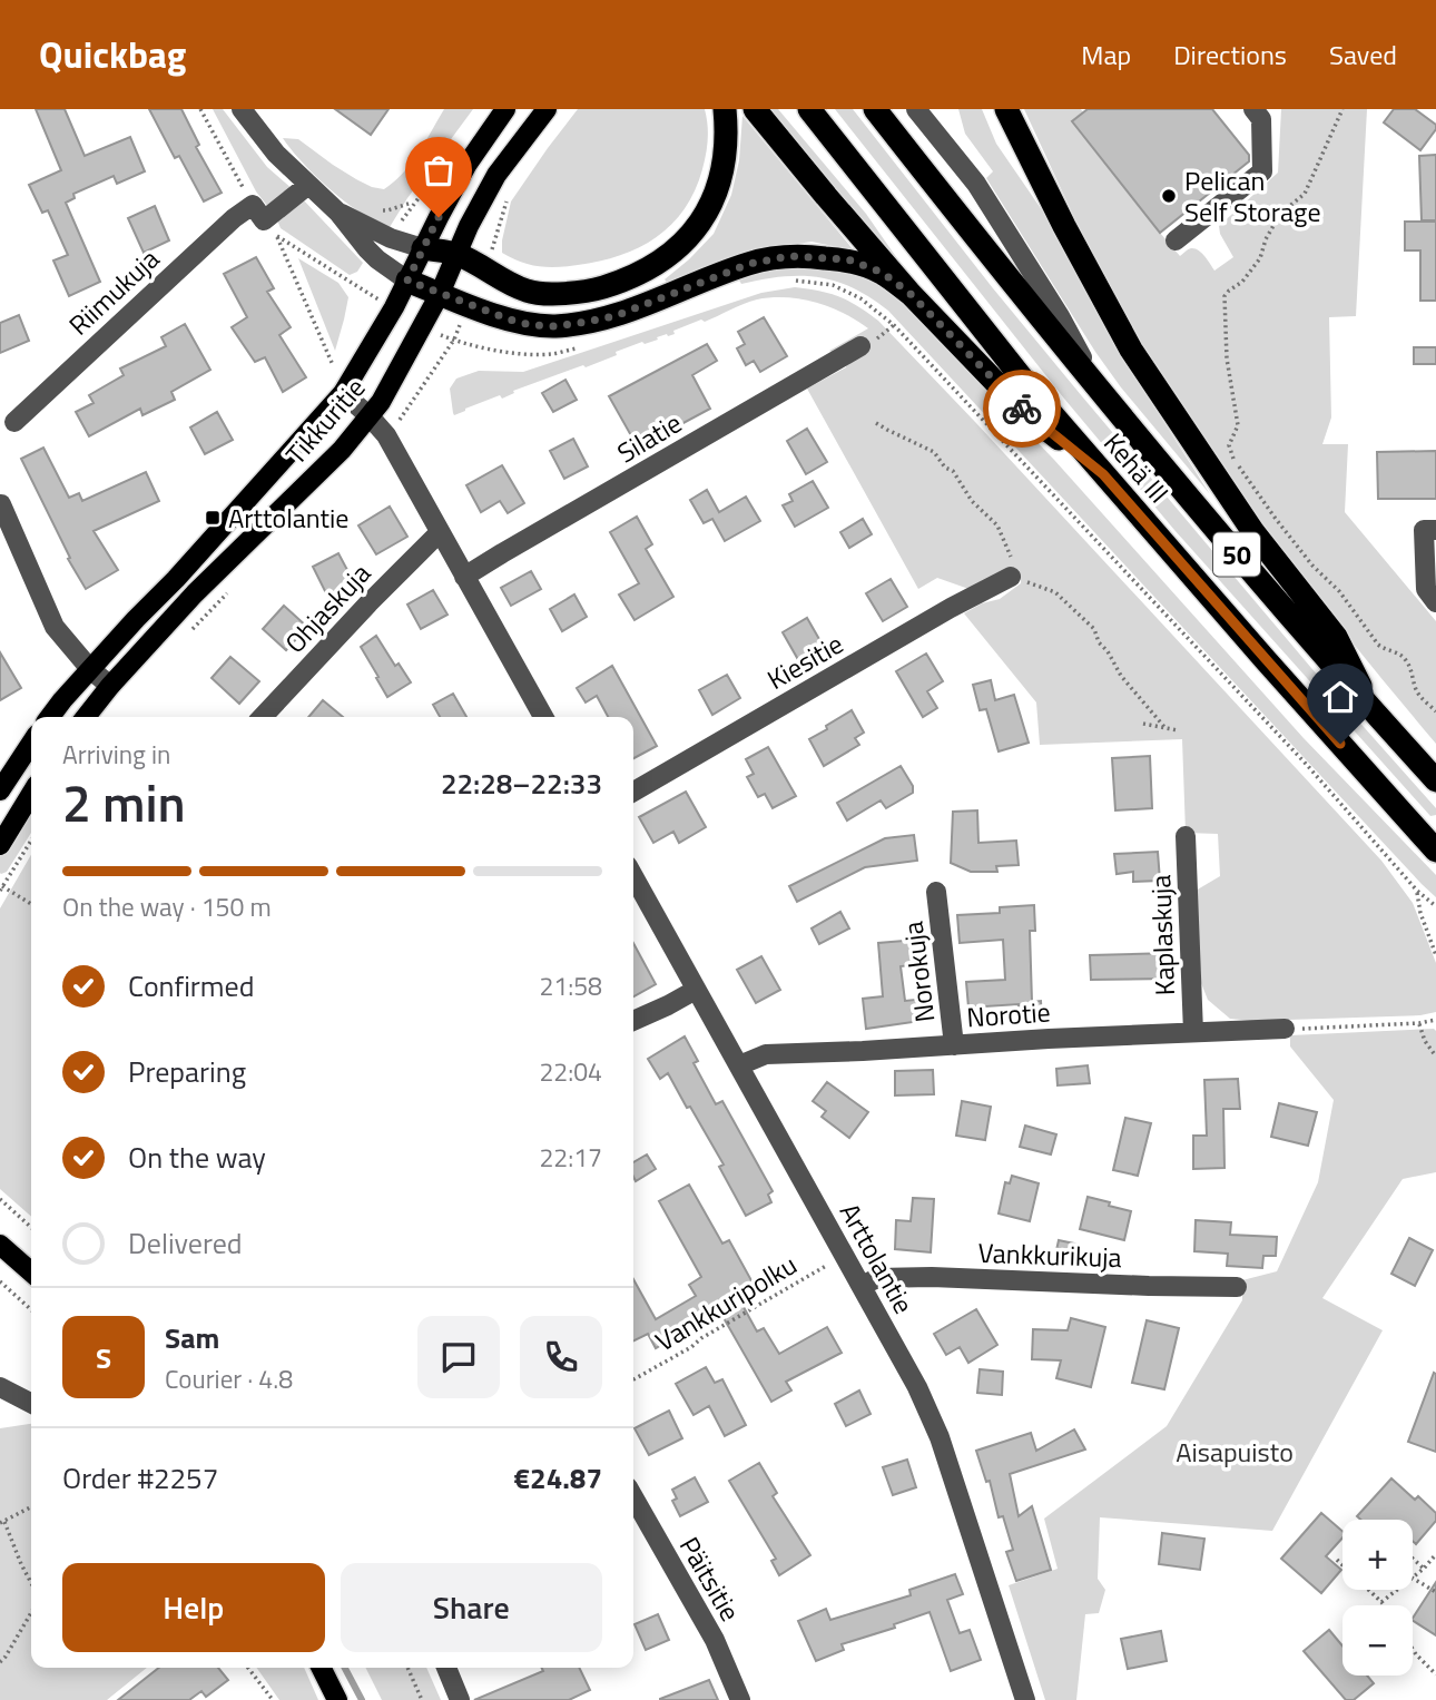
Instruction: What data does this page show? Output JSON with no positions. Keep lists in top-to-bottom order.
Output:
{
  "streets": {
    "highway": ["Kehä III", "50"],
    "main road": ["Tikkuritie"],
    "street": [
      "Riimukuja",
      "Silatie",
      "Ohjaskuja",
      "Kiesitie",
      "Kaplaskuja",
      "Norokuja",
      "Norotie",
      "Vankkurikuja",
      "Arttolantie",
      "Päitsitie"
    ],
    "path": ["Vankkuripolku"]
  },
  "crossings": [
    ["Kaplaskuja", "Norotie"],
    ["Norokuja", "Norotie"],
    ["Norotie", "Arttolantie"],
    ["Vankkurikuja", "Arttolantie"],
    ["Arttolantie", "Vankkuripolku"]
  ],
  "parks": ["Aisapuisto"],
  "places": {
    "other": ["Pelican Self Storage"],
    "transit": ["Arttolantie"]
  },
  "page": {
    "header": "Quickbag",
    "nav": ["Map", "Directions", "Saved"],
    "heading": ["2 min", "Arriving in", "22:28–22:33"],
    "panel": [
      "Sam",
      "Courier · 4.8",
      "Order #2257",
      "€24.87"
    ],
    "bar": "On the way · 150 m",
    "list": [
      ["Confirmed", "21:58"],
      ["Preparing", "22:04"],
      ["On the way", "22:17"],
      "Delivered"
    ],
    "round": "S",
    "map_buttons": ["+", "−"],
    "buttons": ["Help", "Share"]
  }
}
